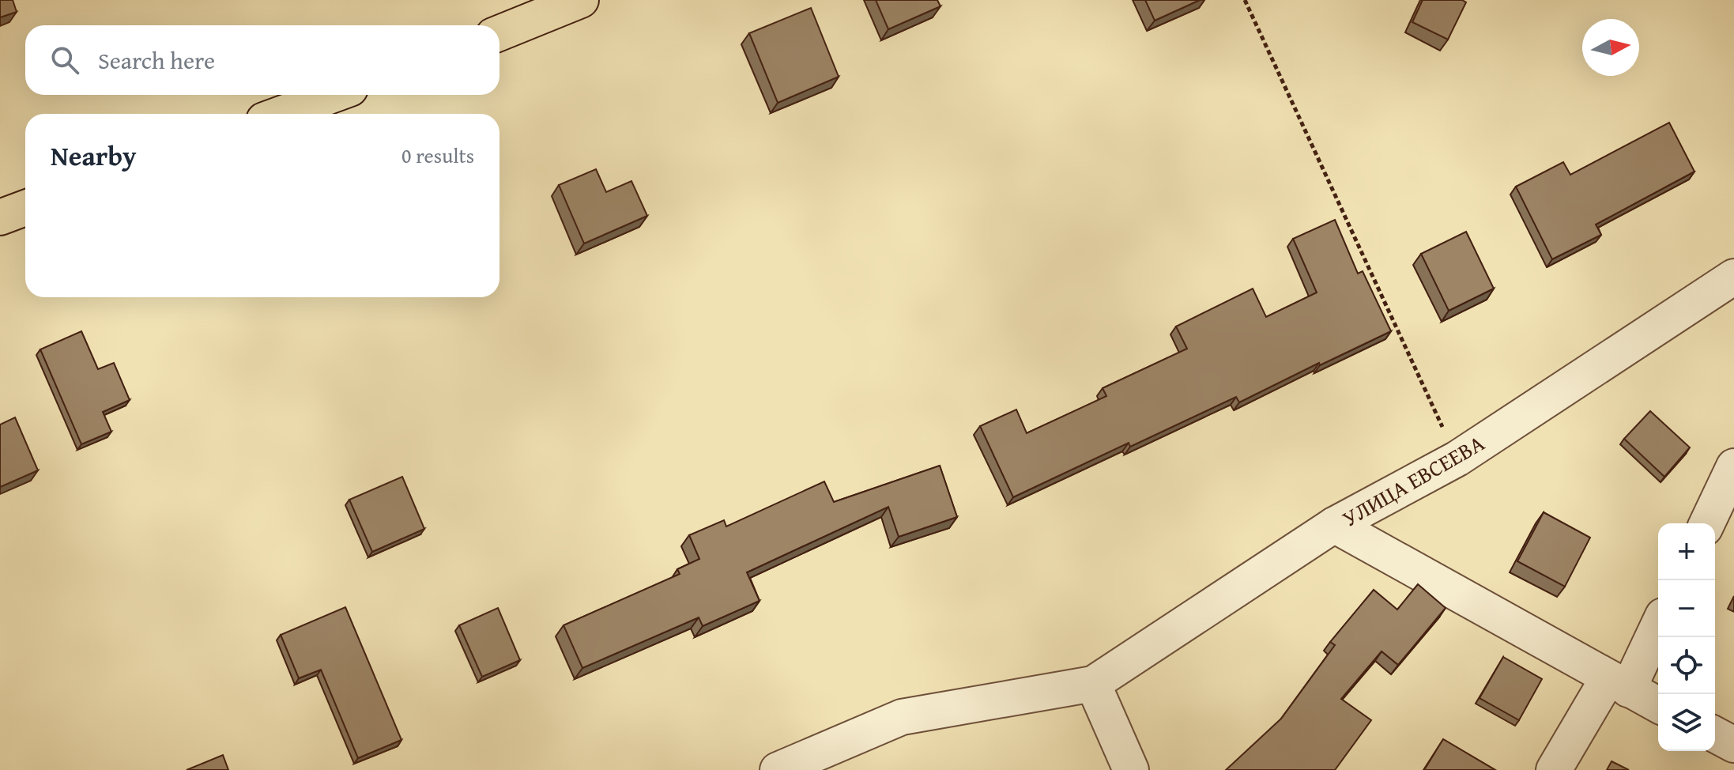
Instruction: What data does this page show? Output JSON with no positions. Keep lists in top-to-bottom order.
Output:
{
  "streets": {
    "street": ["УЛИЦА ЕВСЕЕВА"]
  },
  "north": "right",
  "page": {
    "search": "Search here",
    "heading": ["Nearby", "0 results"],
    "map_buttons": ["+", "−"]
  }
}
